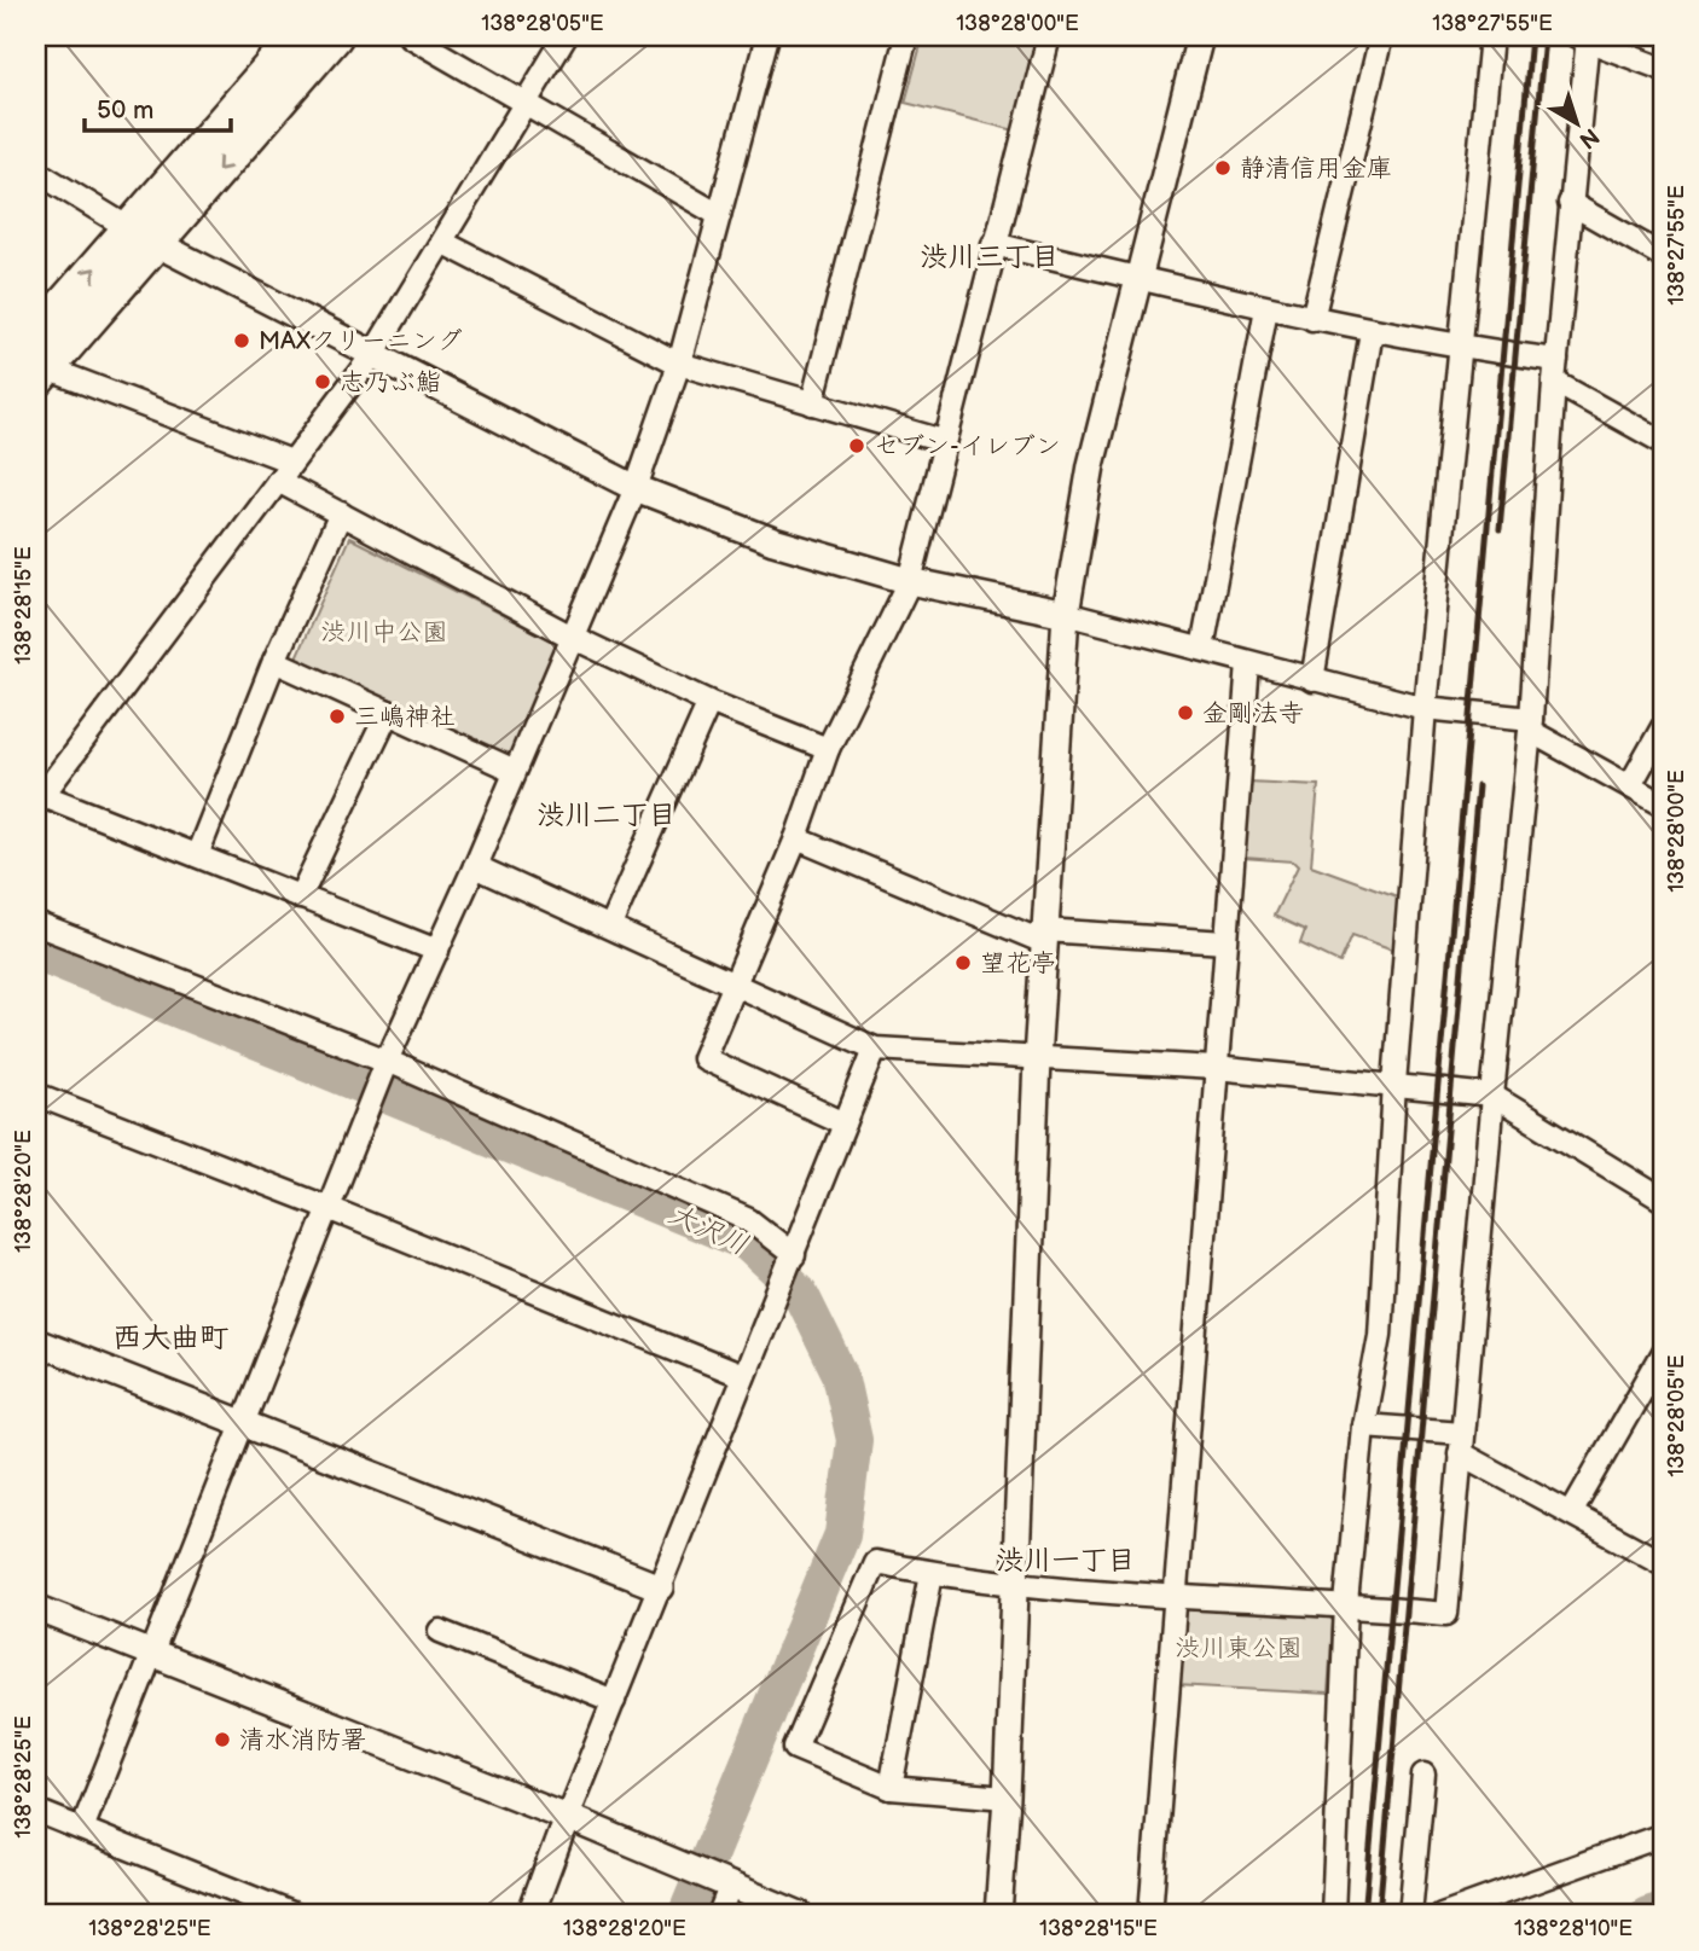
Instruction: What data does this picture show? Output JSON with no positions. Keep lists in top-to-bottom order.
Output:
{
  "districts": [
    "渋川三丁目",
    "渋川二丁目",
    "西大曲町",
    "渋川一丁目"
  ],
  "water": ["大沢川"],
  "parks": ["渋川中公園", "渋川東公園"],
  "places": [
    "静清信用金庫",
    "MAXクリーニング",
    "志乃ぶ鮨",
    "セブン-イレブン",
    "金剛法寺",
    "三嶋神社",
    "望花亭",
    "清水消防署"
  ],
  "scale_bar": "50 m",
  "north": "bottom right",
  "coordinates": [
    "138°28'05\"E",
    "138°28'00\"E",
    "138°27'55\"E",
    "138°28'15\"E",
    "138°28'20\"E",
    "138°28'25\"E",
    "138°28'10\"E"
  ]
}
